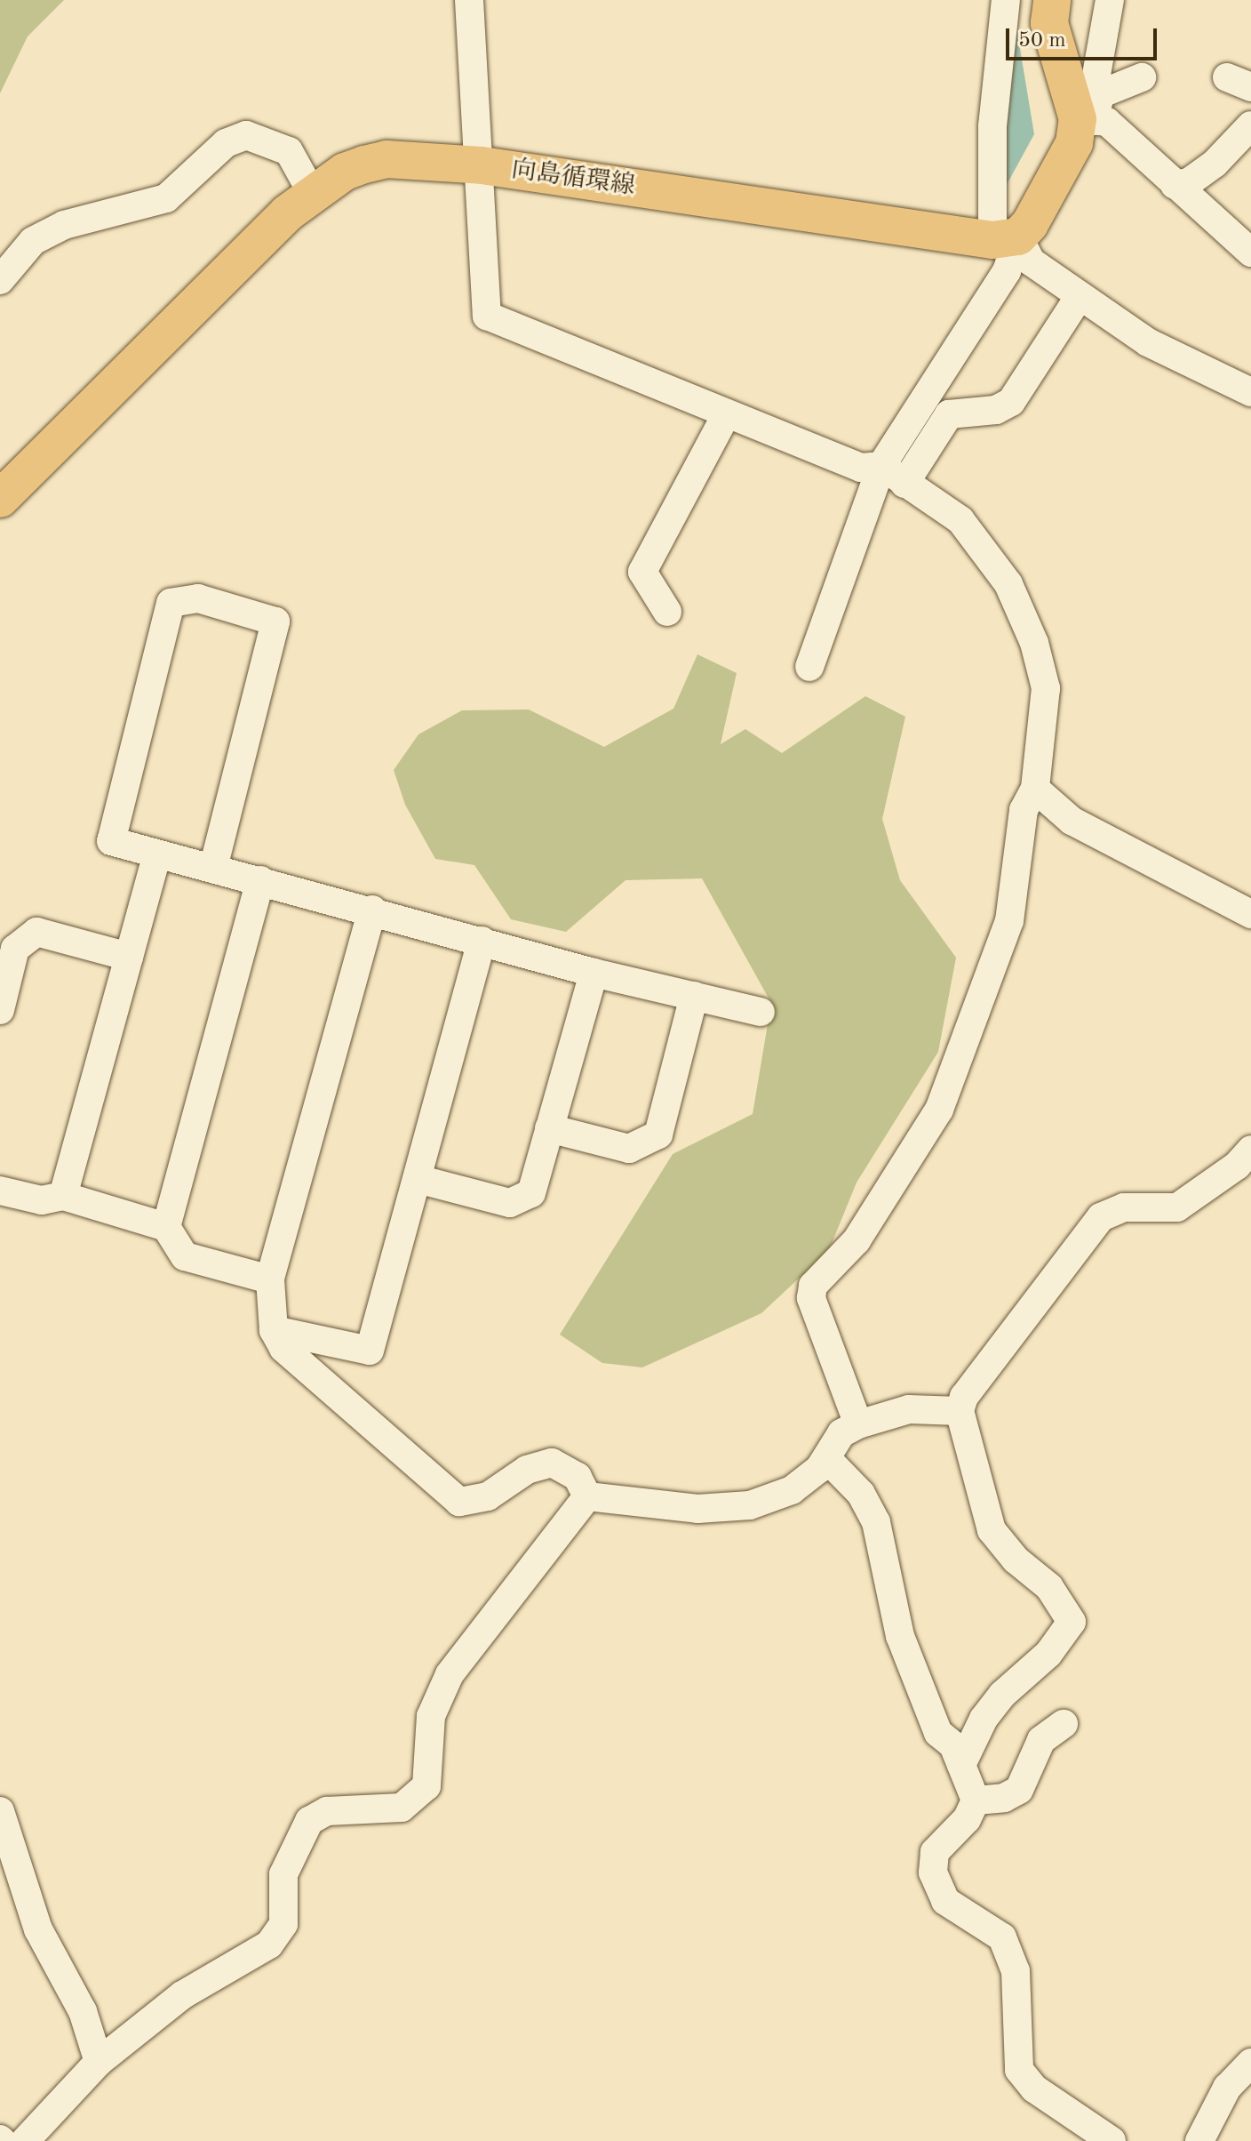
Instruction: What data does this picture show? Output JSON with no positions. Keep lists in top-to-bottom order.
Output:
{
  "streets": {
    "main road": ["向島循環線"]
  },
  "scale_bar": "50 m"
}
